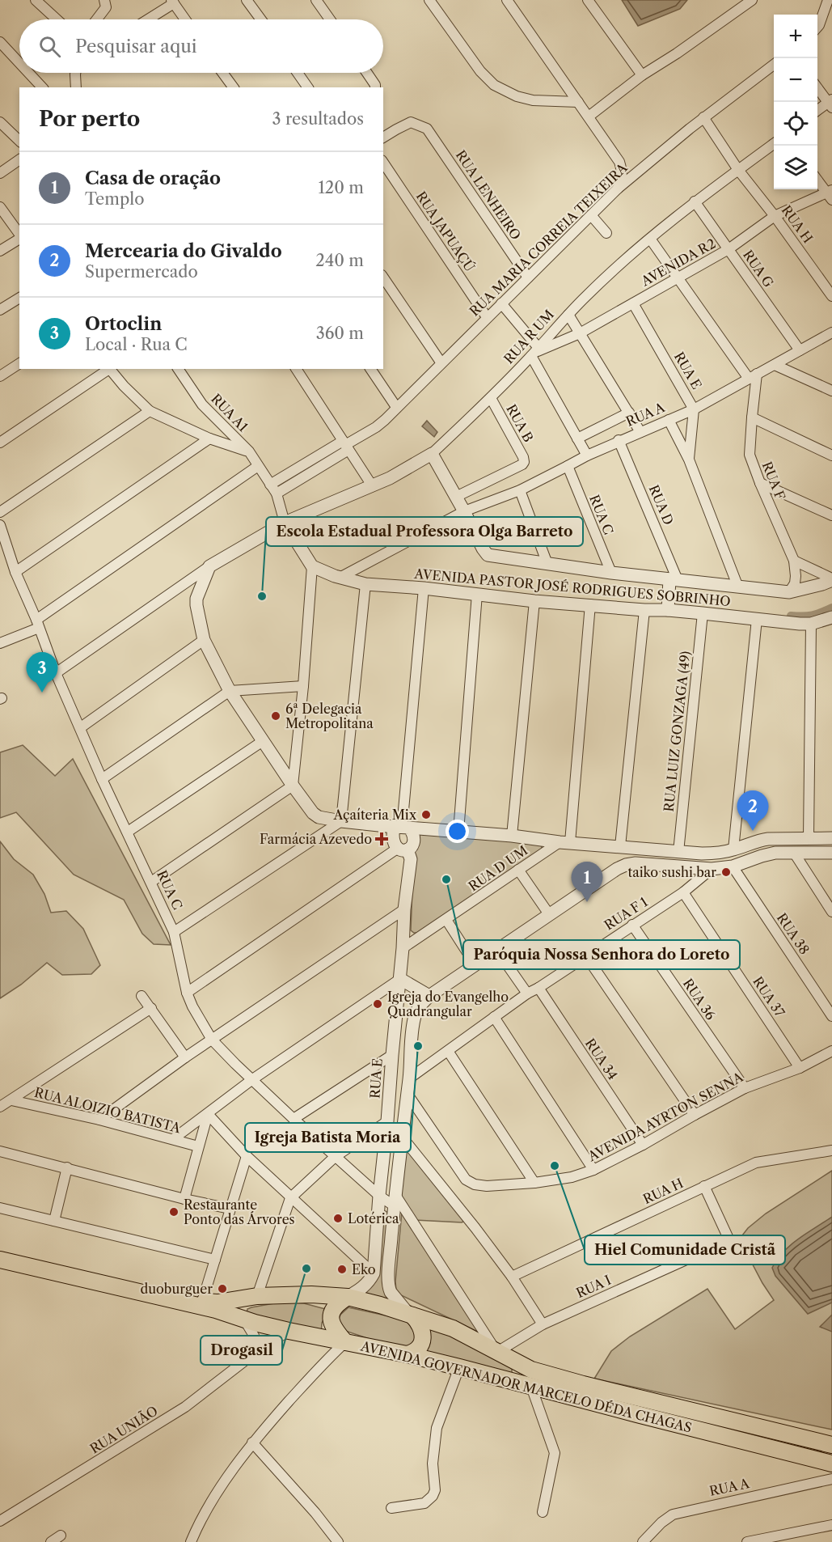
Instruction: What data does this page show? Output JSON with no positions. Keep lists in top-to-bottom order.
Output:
{
  "streets": {
    "main road": ["AVENIDA GOVERNADOR MARCELO DÉDA CHAGAS"],
    "street": [
      "RUA LENHEIRO",
      "RUA H",
      "RUA JAPUAÇÚ",
      "RUA MARIA CORREIA TEIXEIRA",
      "AVENIDA R2",
      "RUA G",
      "RUA R UM",
      "RUA E",
      "RUA A1",
      "RUA A",
      "RUA B",
      "RUA F",
      "RUA D",
      "RUA C",
      "AVENIDA PASTOR JOSÉ RODRIGUES SOBRINHO",
      "RUA LUIZ GONZAGA (49)",
      "RUA D UM",
      "RUA F 1",
      "RUA 38",
      "RUA 37",
      "RUA 36",
      "RUA 34",
      "RUA ALOIZIO BATISTA",
      "AVENIDA AYRTON SENNA",
      "RUA I",
      "RUA UNIÃO"
    ]
  },
  "crossings": [
    ["RUA LENHEIRO", "RUA MARIA CORREIA TEIXEIRA"],
    ["RUA H", "RUA MARIA CORREIA TEIXEIRA"],
    ["RUA H", "AVENIDA R2"],
    ["RUA H", "RUA R UM"],
    ["RUA H", "RUA I"],
    ["RUA JAPUAÇÚ", "RUA MARIA CORREIA TEIXEIRA"],
    ["RUA MARIA CORREIA TEIXEIRA", "RUA A1"],
    ["AVENIDA R2", "RUA G"],
    ["AVENIDA R2", "RUA R UM"],
    ["AVENIDA R2", "RUA E"],
    ["RUA G", "RUA R UM"],
    ["RUA G", "RUA A"],
    ["RUA R UM", "RUA B"],
    ["RUA E", "RUA A"],
    ["RUA E", "RUA C"],
    ["RUA E", "AVENIDA PASTOR JOSÉ RODRIGUES SOBRINHO"],
    ["RUA E", "RUA D UM"],
    ["RUA A", "RUA F"],
    ["RUA A", "RUA D"],
    ["RUA A", "RUA C"],
    ["RUA A", "AVENIDA PASTOR JOSÉ RODRIGUES SOBRINHO"],
    ["RUA F", "AVENIDA PASTOR JOSÉ RODRIGUES SOBRINHO"],
    ["RUA D", "AVENIDA PASTOR JOSÉ RODRIGUES SOBRINHO"],
    ["RUA C", "AVENIDA PASTOR JOSÉ RODRIGUES SOBRINHO"],
    ["AVENIDA PASTOR JOSÉ RODRIGUES SOBRINHO", "RUA LUIZ GONZAGA (49)"],
    ["RUA F 1", "RUA 37"],
    ["RUA F 1", "RUA 36"],
    ["RUA F 1", "RUA 34"],
    ["RUA 37", "AVENIDA AYRTON SENNA"],
    ["RUA 36", "AVENIDA AYRTON SENNA"],
    ["RUA 34", "AVENIDA AYRTON SENNA"],
    ["RUA I", "AVENIDA GOVERNADOR MARCELO DÉDA CHAGAS"],
    ["AVENIDA GOVERNADOR MARCELO DÉDA CHAGAS", "RUA UNIÃO"]
  ],
  "places": {
    "other": [
      "Escola Estadual Professora Olga Barreto",
      "6ª Delegacia Metropolitana",
      "Açaíteria Mix",
      "taiko sushi bar",
      "Paróquia Nossa Senhora do Loreto",
      "Igreja do Evangelho Quadrangular",
      "Igreja Batista Moria",
      "Hiel Comunidade Cristã",
      "Restaurante Ponto das Árvores",
      "Lotérica",
      "Drogasil",
      "Eko",
      "duoburguer"
    ],
    "health": ["Farmácia Azevedo"]
  },
  "page": {
    "map_buttons": ["+", "−"],
    "search": "Pesquisar aqui",
    "heading": ["Por perto", "3 resultados"],
    "list": [
      {
        "mark": "1",
        "name": "Casa de oração",
        "note": "Templo",
        "value": "120 m"
      },
      {
        "mark": "2",
        "name": "Mercearia do Givaldo",
        "note": "Supermercado",
        "value": "240 m"
      },
      {
        "mark": "3",
        "name": "Ortoclin",
        "note": "Local · Rua C",
        "value": "360 m"
      }
    ],
    "pins": ["3", "2", "1"]
  }
}
